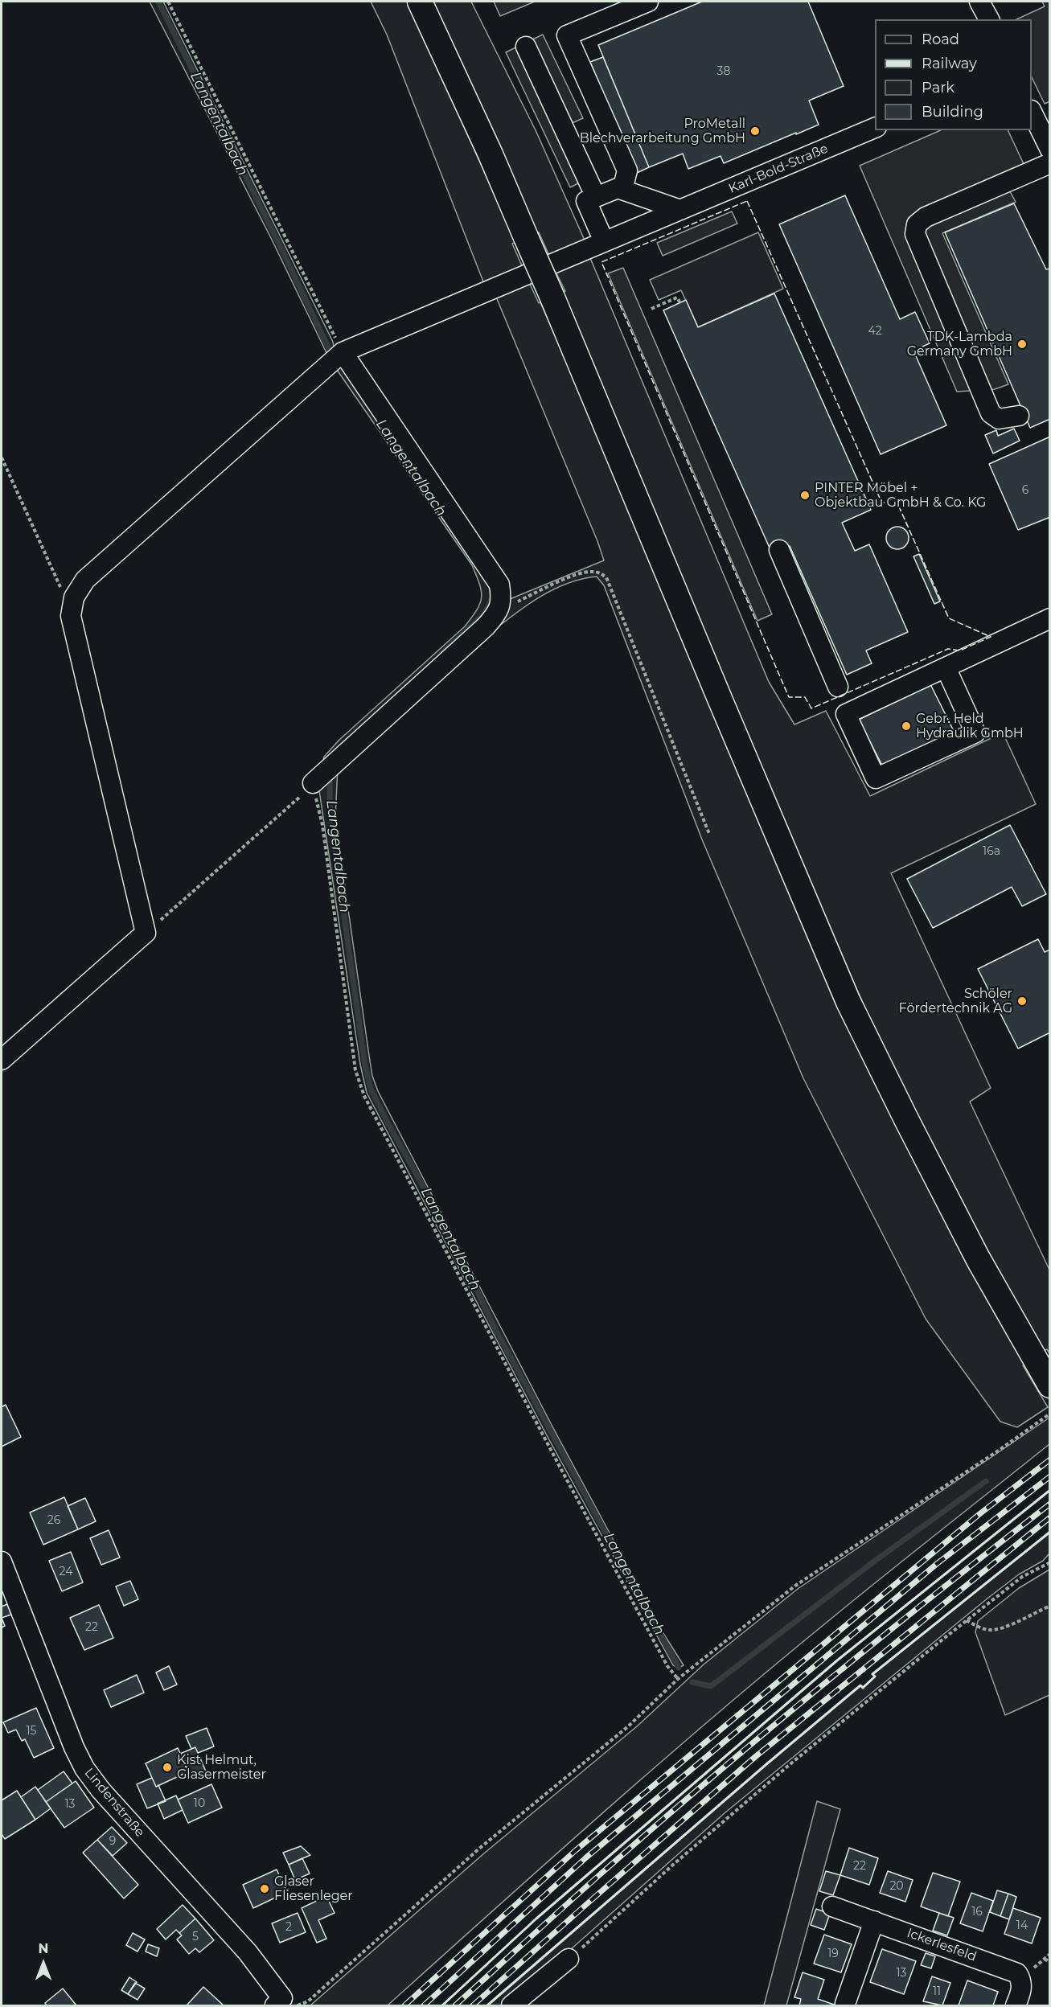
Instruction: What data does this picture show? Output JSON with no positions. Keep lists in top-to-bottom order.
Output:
{
  "streets": {
    "street": ["Karl-Bold-Straße", "Lindenstraße", "Ickerlesfeld"]
  },
  "water": ["Langentalbach"],
  "places": [
    "ProMetall Blechverarbeitung GmbH",
    "TDK-Lambda Germany GmbH",
    "PINTER Möbel + Objektbau GmbH & Co. KG",
    "Gebr. Held Hydraulik GmbH",
    "Schöler Fördertechnik AG",
    "Kist Helmut, Glasermeister",
    "Glaser Fliesenleger"
  ],
  "house_numbers": [
    "38",
    "42",
    "6",
    "16a",
    "26",
    "24",
    "22",
    "15",
    "10",
    "13",
    "9",
    "22",
    "20",
    "16",
    "14",
    "2",
    "5",
    "19",
    "13",
    "11"
  ],
  "legend": [
    "Road",
    "Railway",
    "Park",
    "Building"
  ],
  "north": "top"
}
